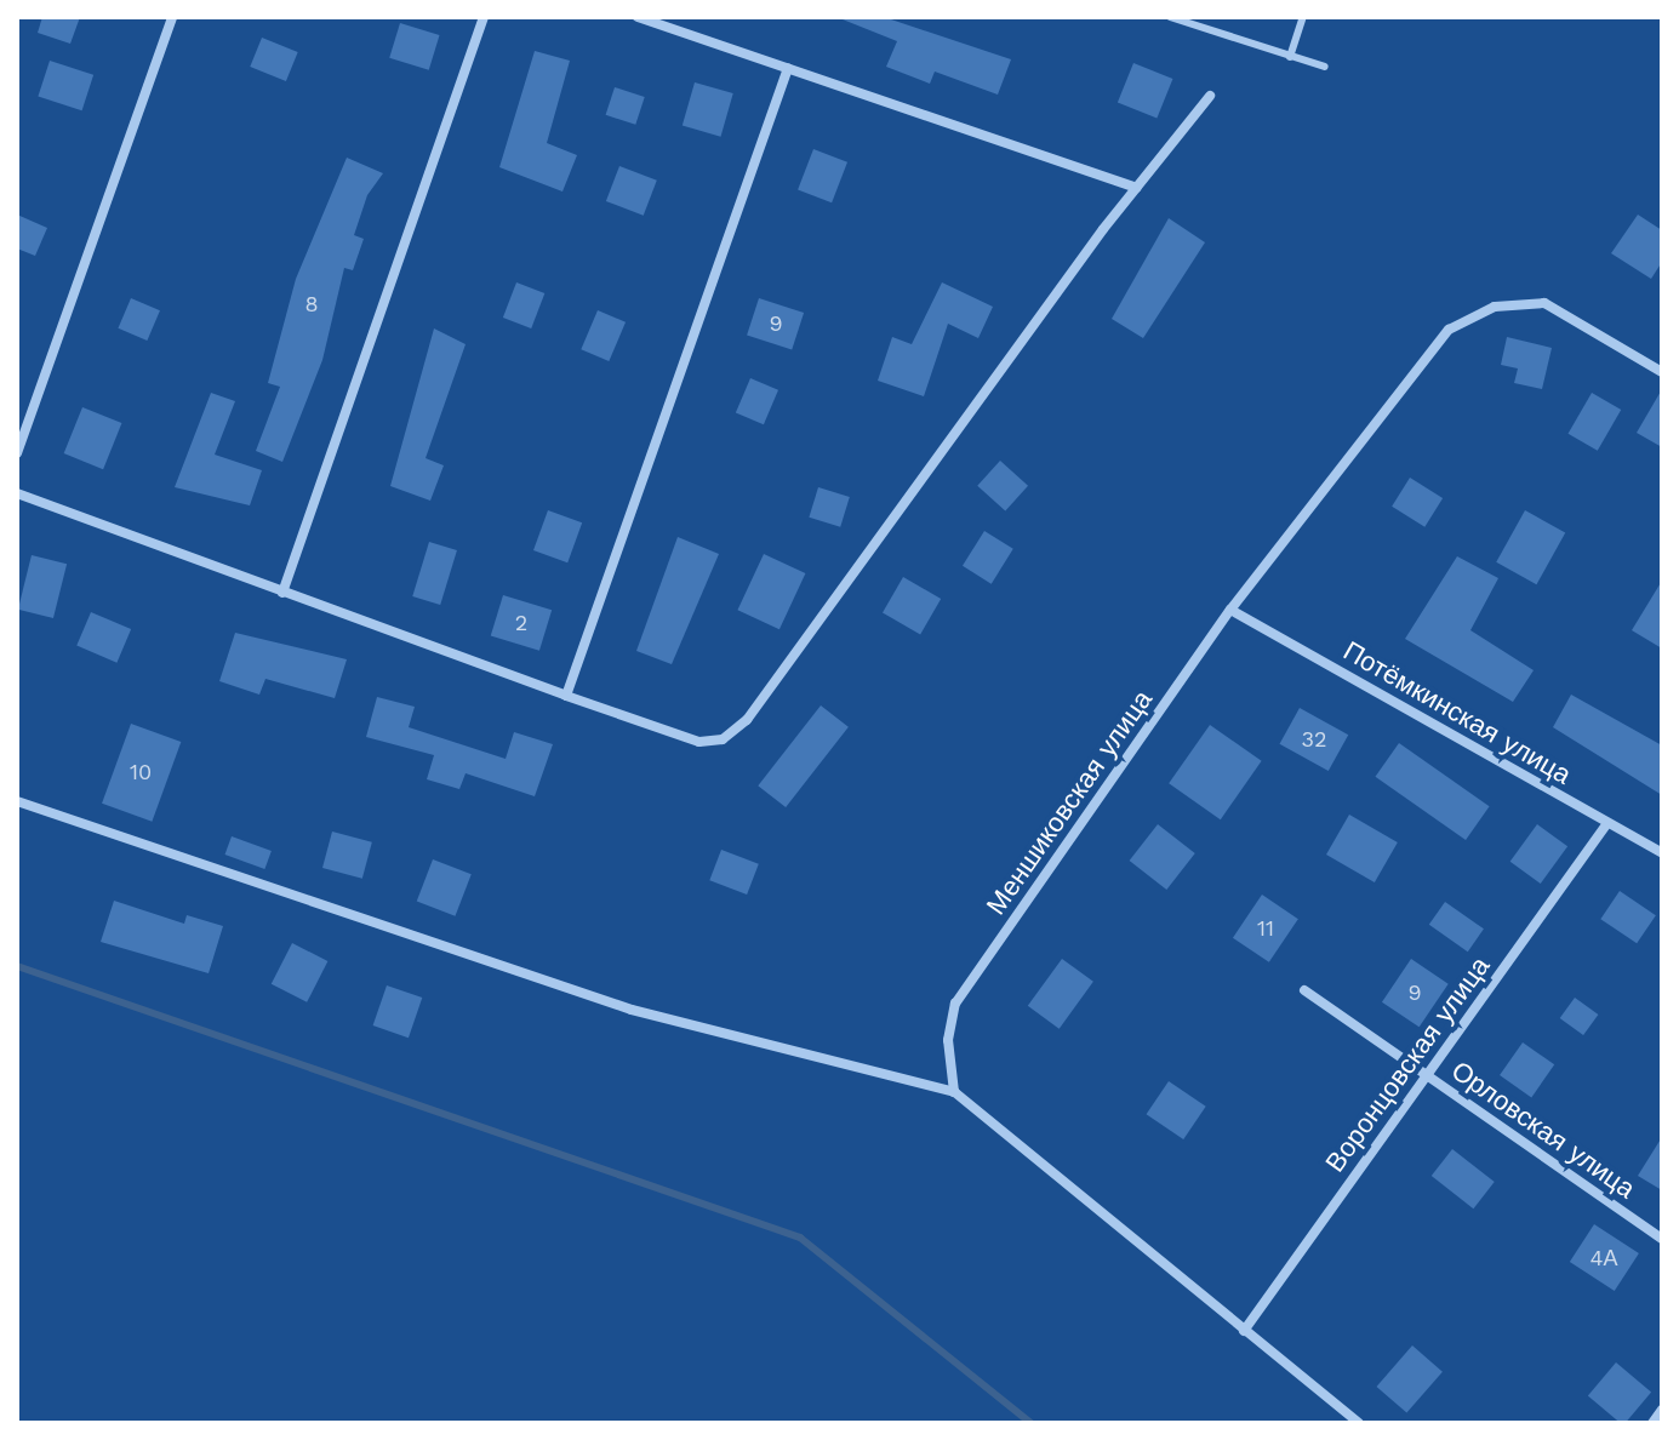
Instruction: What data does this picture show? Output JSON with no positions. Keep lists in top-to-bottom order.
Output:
{
  "streets": {
    "street": [
      "Потёмкинская улица",
      "Меншиковская улица",
      "Воронцовская улица",
      "Орловская улица"
    ]
  },
  "crossings": [
    ["Потёмкинская улица", "Меншиковская улица"],
    ["Потёмкинская улица", "Воронцовская улица"],
    ["Воронцовская улица", "Орловская улица"]
  ],
  "house_numbers": [
    "8",
    "9",
    "2",
    "32",
    "10",
    "11",
    "9",
    "4А"
  ]
}
